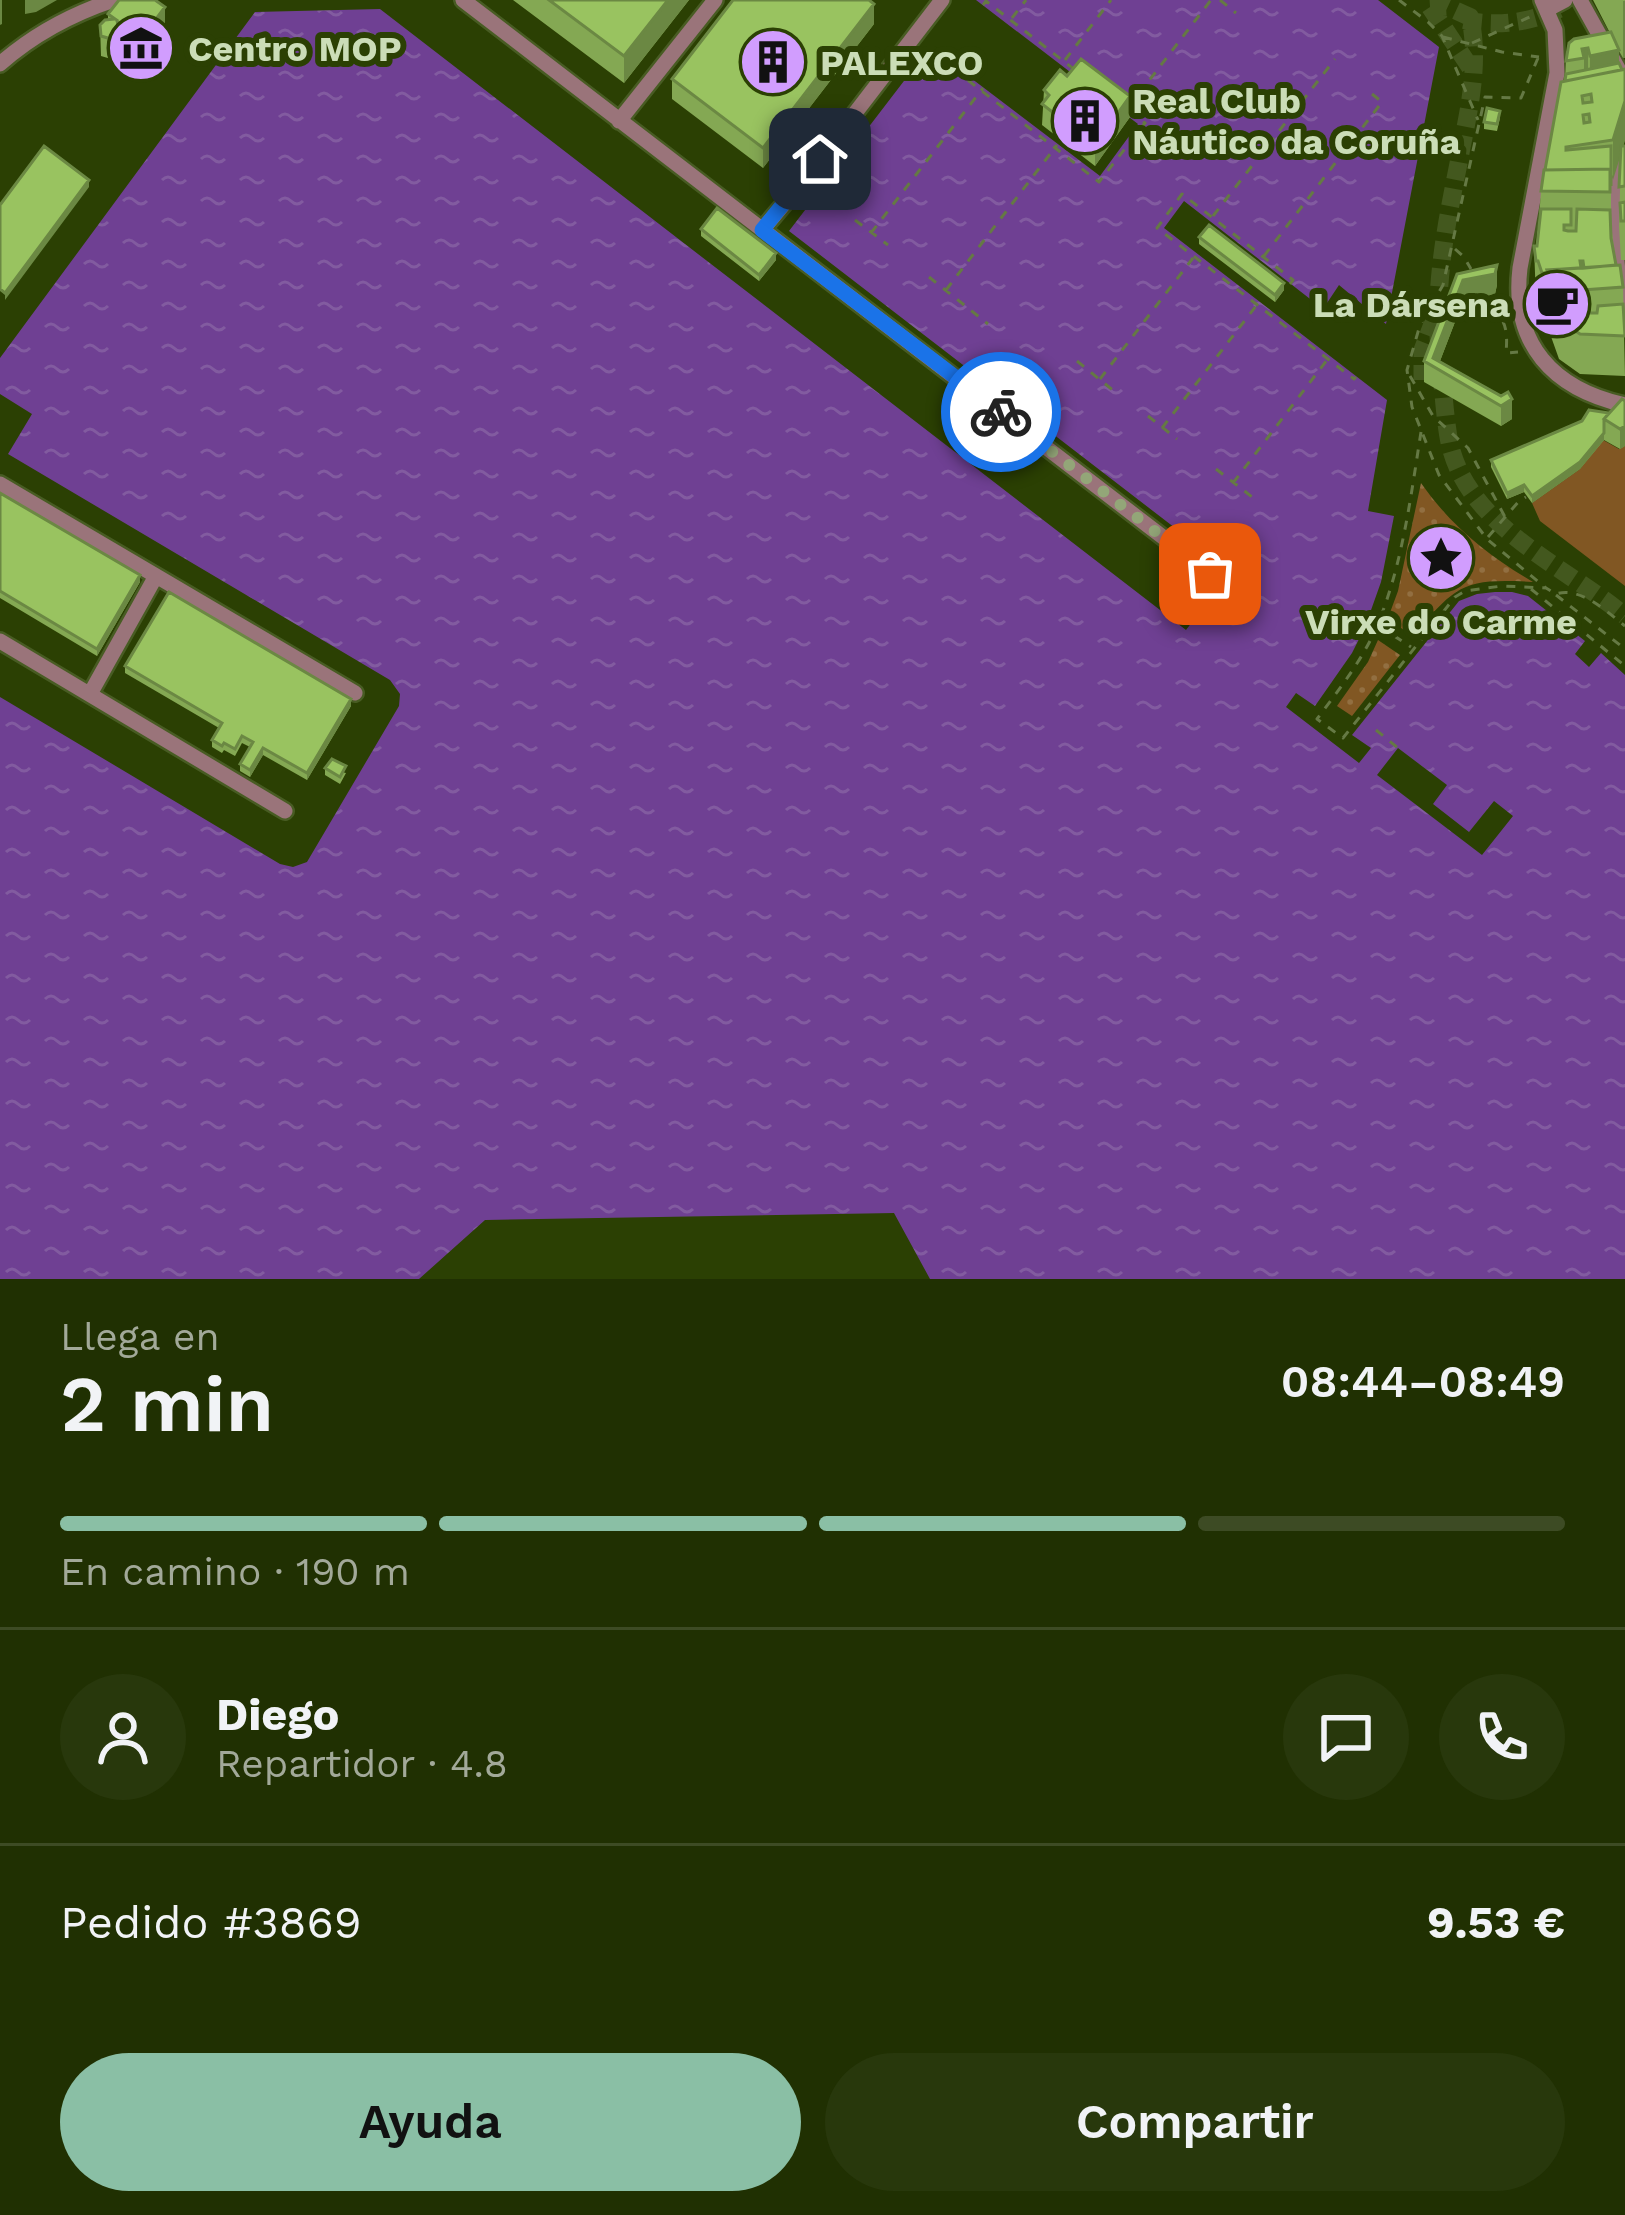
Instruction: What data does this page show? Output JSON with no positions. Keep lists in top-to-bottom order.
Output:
{
  "places": {
    "museum": ["Centro MOP"],
    "building": ["PALEXCO", "Real Club Náutico da Coruña"],
    "cafe": ["La Dársena"],
    "place": ["Virxe do Carme"]
  },
  "page": {
    "heading": ["2 min", "Llega en", "08:44–08:49"],
    "panel": [
      "Diego",
      "Repartidor · 4.8",
      "Pedido #3869",
      "9.53 €"
    ],
    "bar": "En camino · 190 m",
    "buttons": ["Ayuda", "Compartir"]
  }
}
